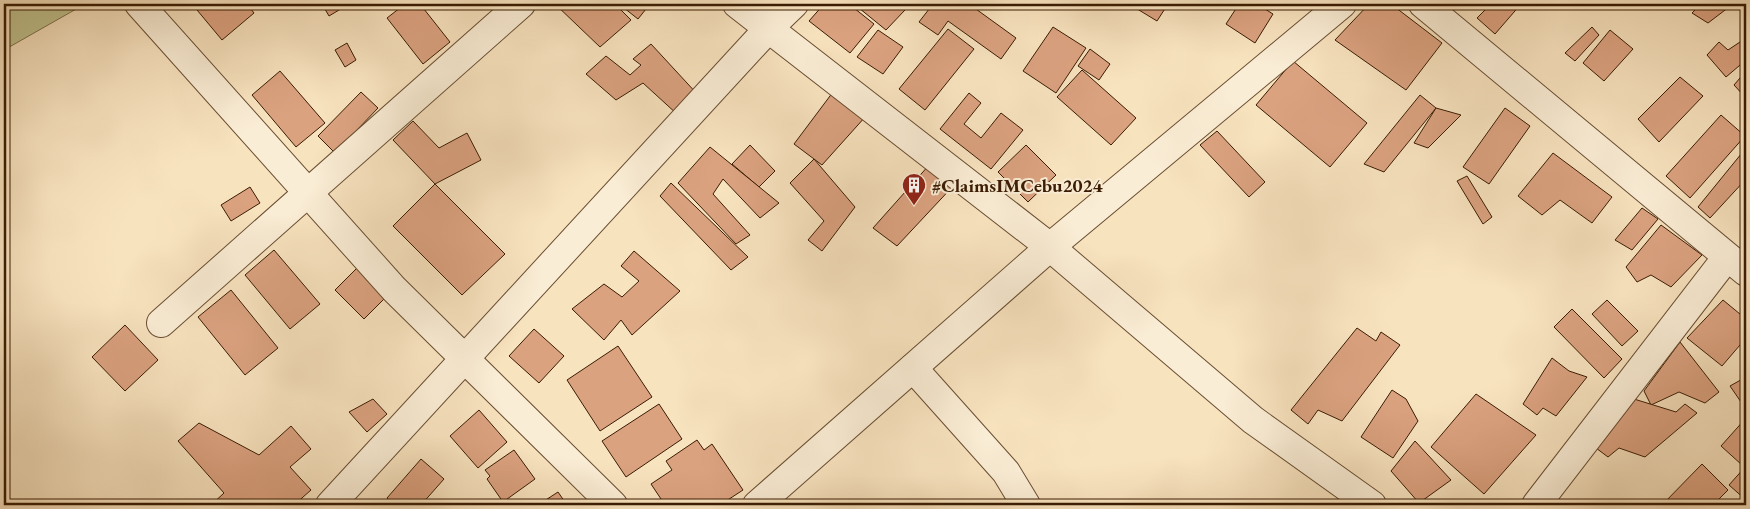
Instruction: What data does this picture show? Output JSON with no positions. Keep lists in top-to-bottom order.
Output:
{
  "places": {
    "building": ["#ClaimsIMCebu2024"]
  }
}
